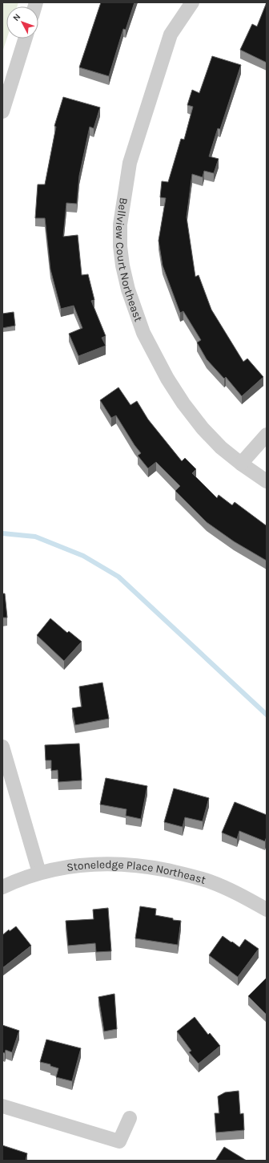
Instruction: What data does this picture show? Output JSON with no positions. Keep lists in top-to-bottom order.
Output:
{
  "streets": {
    "street": ["Bellview Court Northeast", "Stoneledge Place Northeast"]
  },
  "north": "top left"
}
